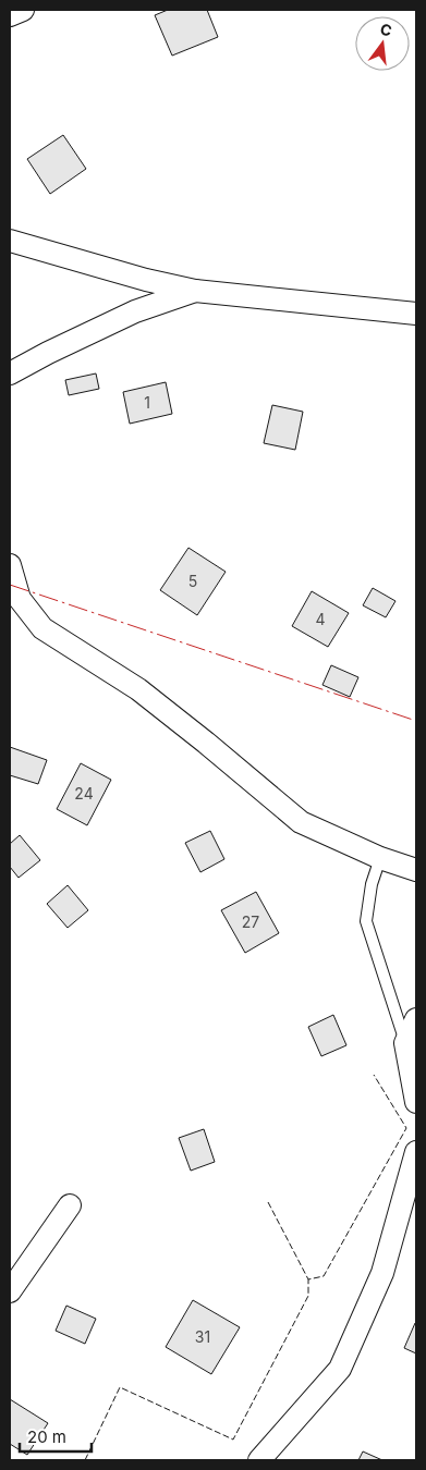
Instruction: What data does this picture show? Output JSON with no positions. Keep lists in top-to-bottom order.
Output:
{
  "house_numbers": [
    "1",
    "5",
    "4",
    "24",
    "27",
    "31"
  ],
  "scale_bar": "20 m",
  "north": "top"
}
